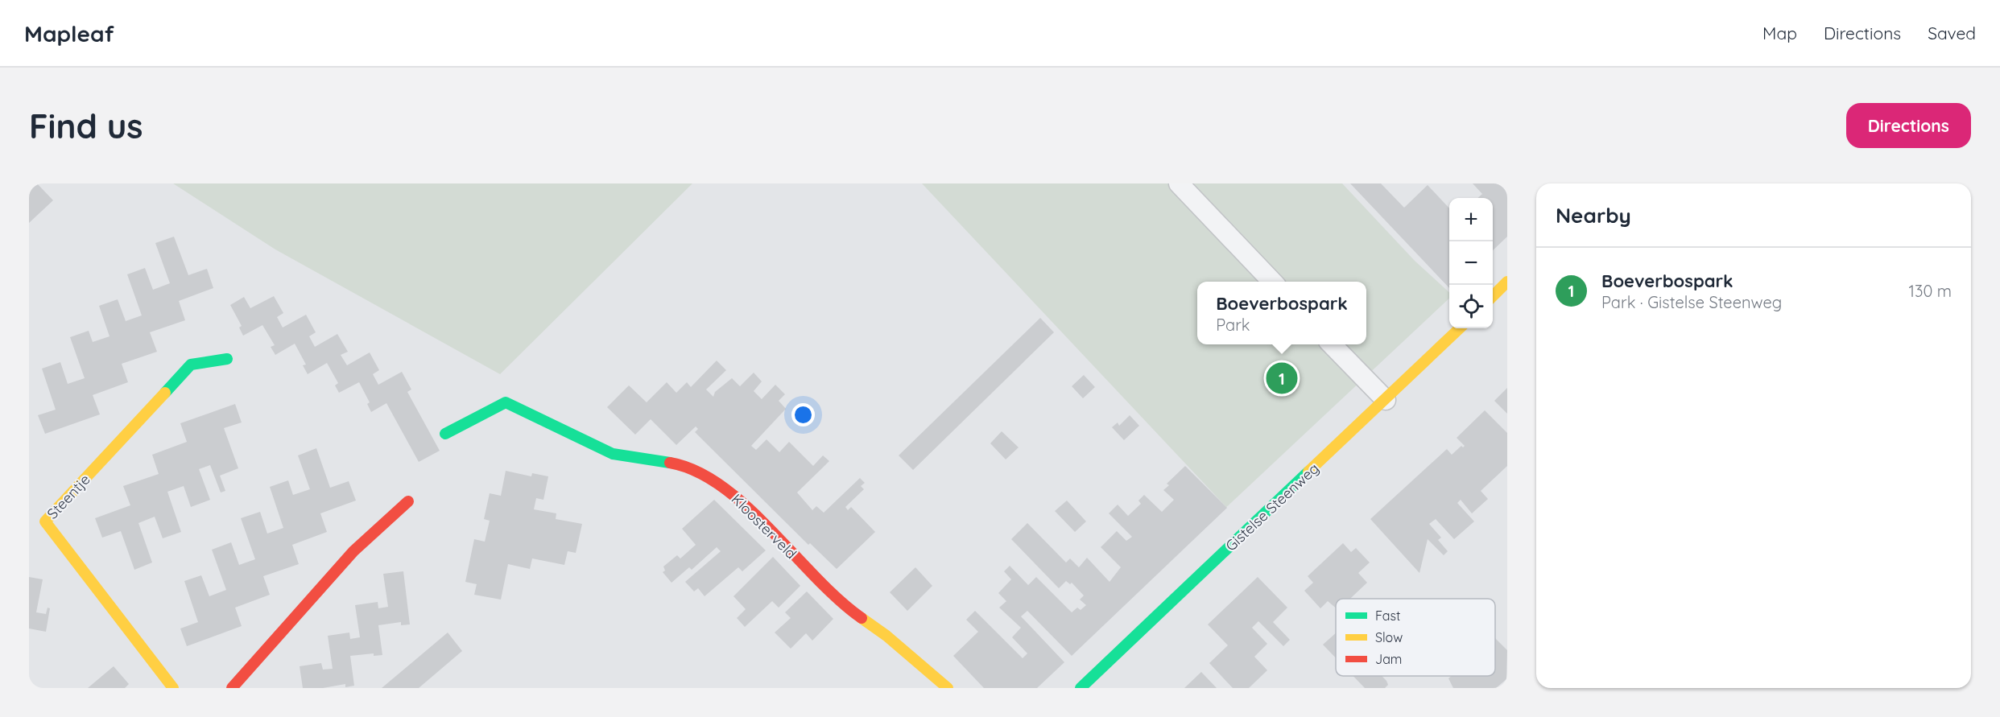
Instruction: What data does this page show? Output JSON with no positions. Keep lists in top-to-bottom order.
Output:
{
  "streets": {
    "street": ["Steentje", "Gistelse Steenweg", "Kloosterveld"]
  },
  "legend": ["Fast", "Slow", "Jam"],
  "page": {
    "header": "Mapleaf",
    "nav": ["Map", "Directions", "Saved"],
    "buttons": "Directions",
    "title": "Find us",
    "heading": "Nearby",
    "map_buttons": ["+", "−"],
    "list": [
      {
        "mark": "1",
        "name": "Boeverbospark",
        "note": "Park · Gistelse Steenweg",
        "value": "130 m"
      }
    ],
    "popup": ["Boeverbospark", "Park"],
    "pins": "1"
  }
}
